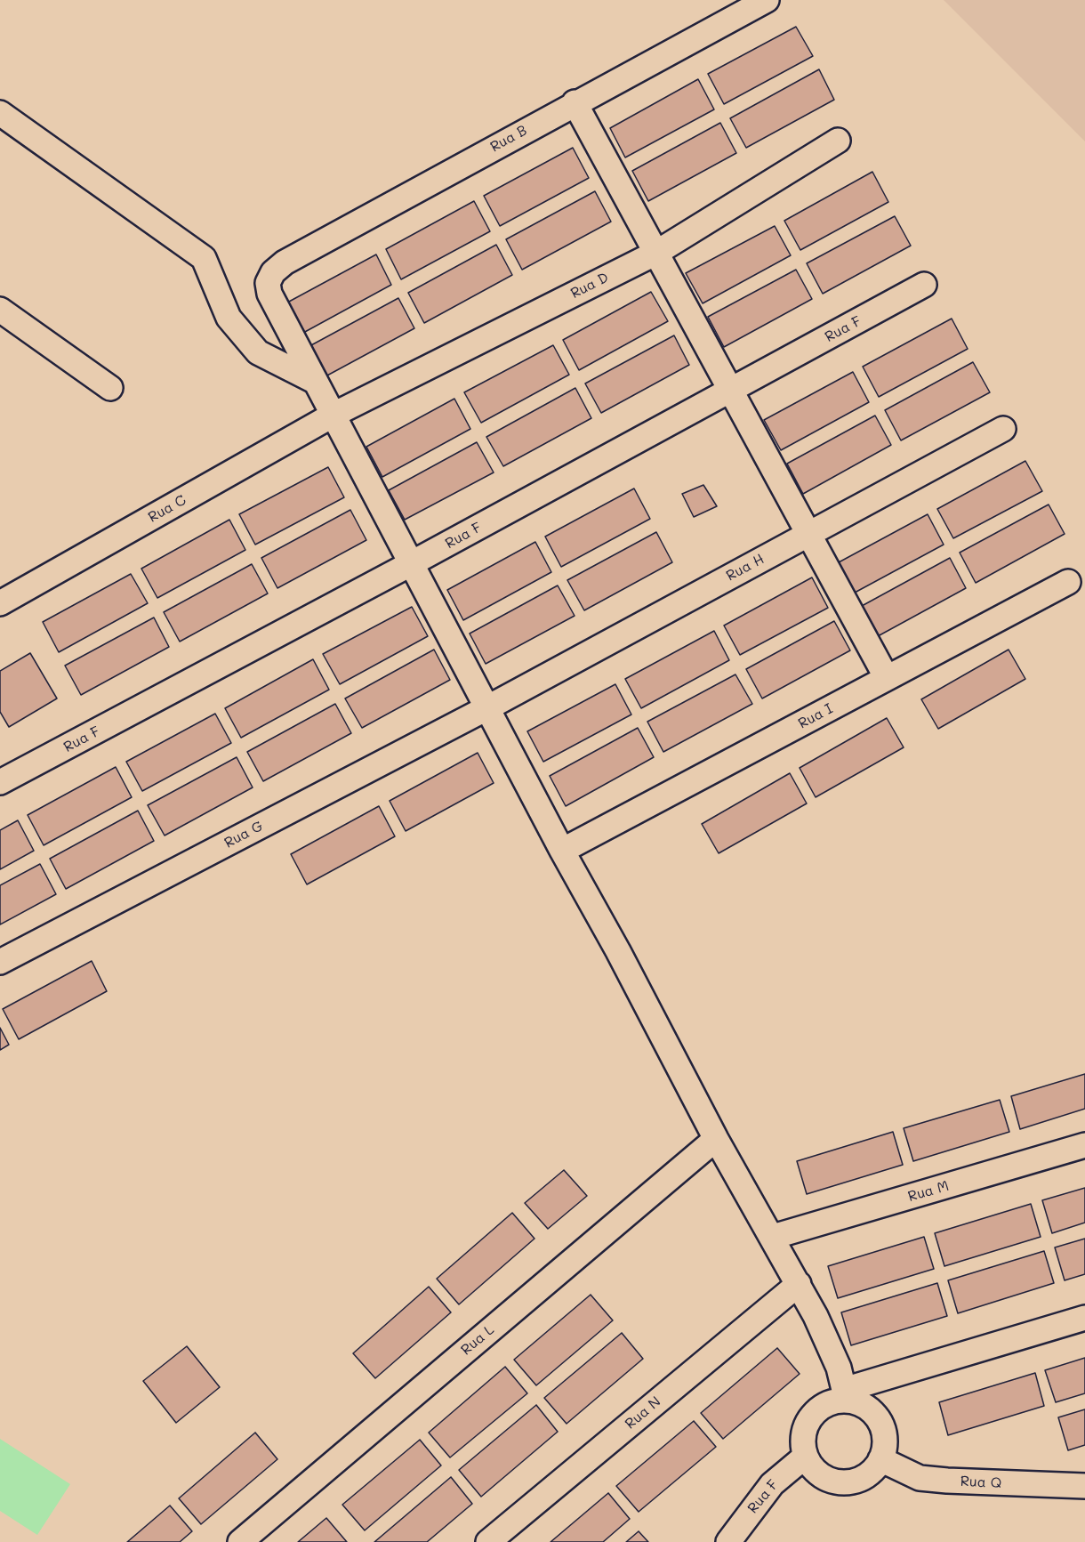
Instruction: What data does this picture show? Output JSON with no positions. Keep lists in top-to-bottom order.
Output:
{
  "streets": {
    "street": [
      "Rua B",
      "Rua D",
      "Rua F",
      "Rua C",
      "Rua H",
      "Rua I",
      "Rua G",
      "Rua M",
      "Rua L",
      "Rua N",
      "Rua Q"
    ]
  },
  "crossings": [
    ["Rua D", "Rua C"],
    ["Rua F", "Rua Q"],
    ["Rua H", "Rua G"]
  ]
}
